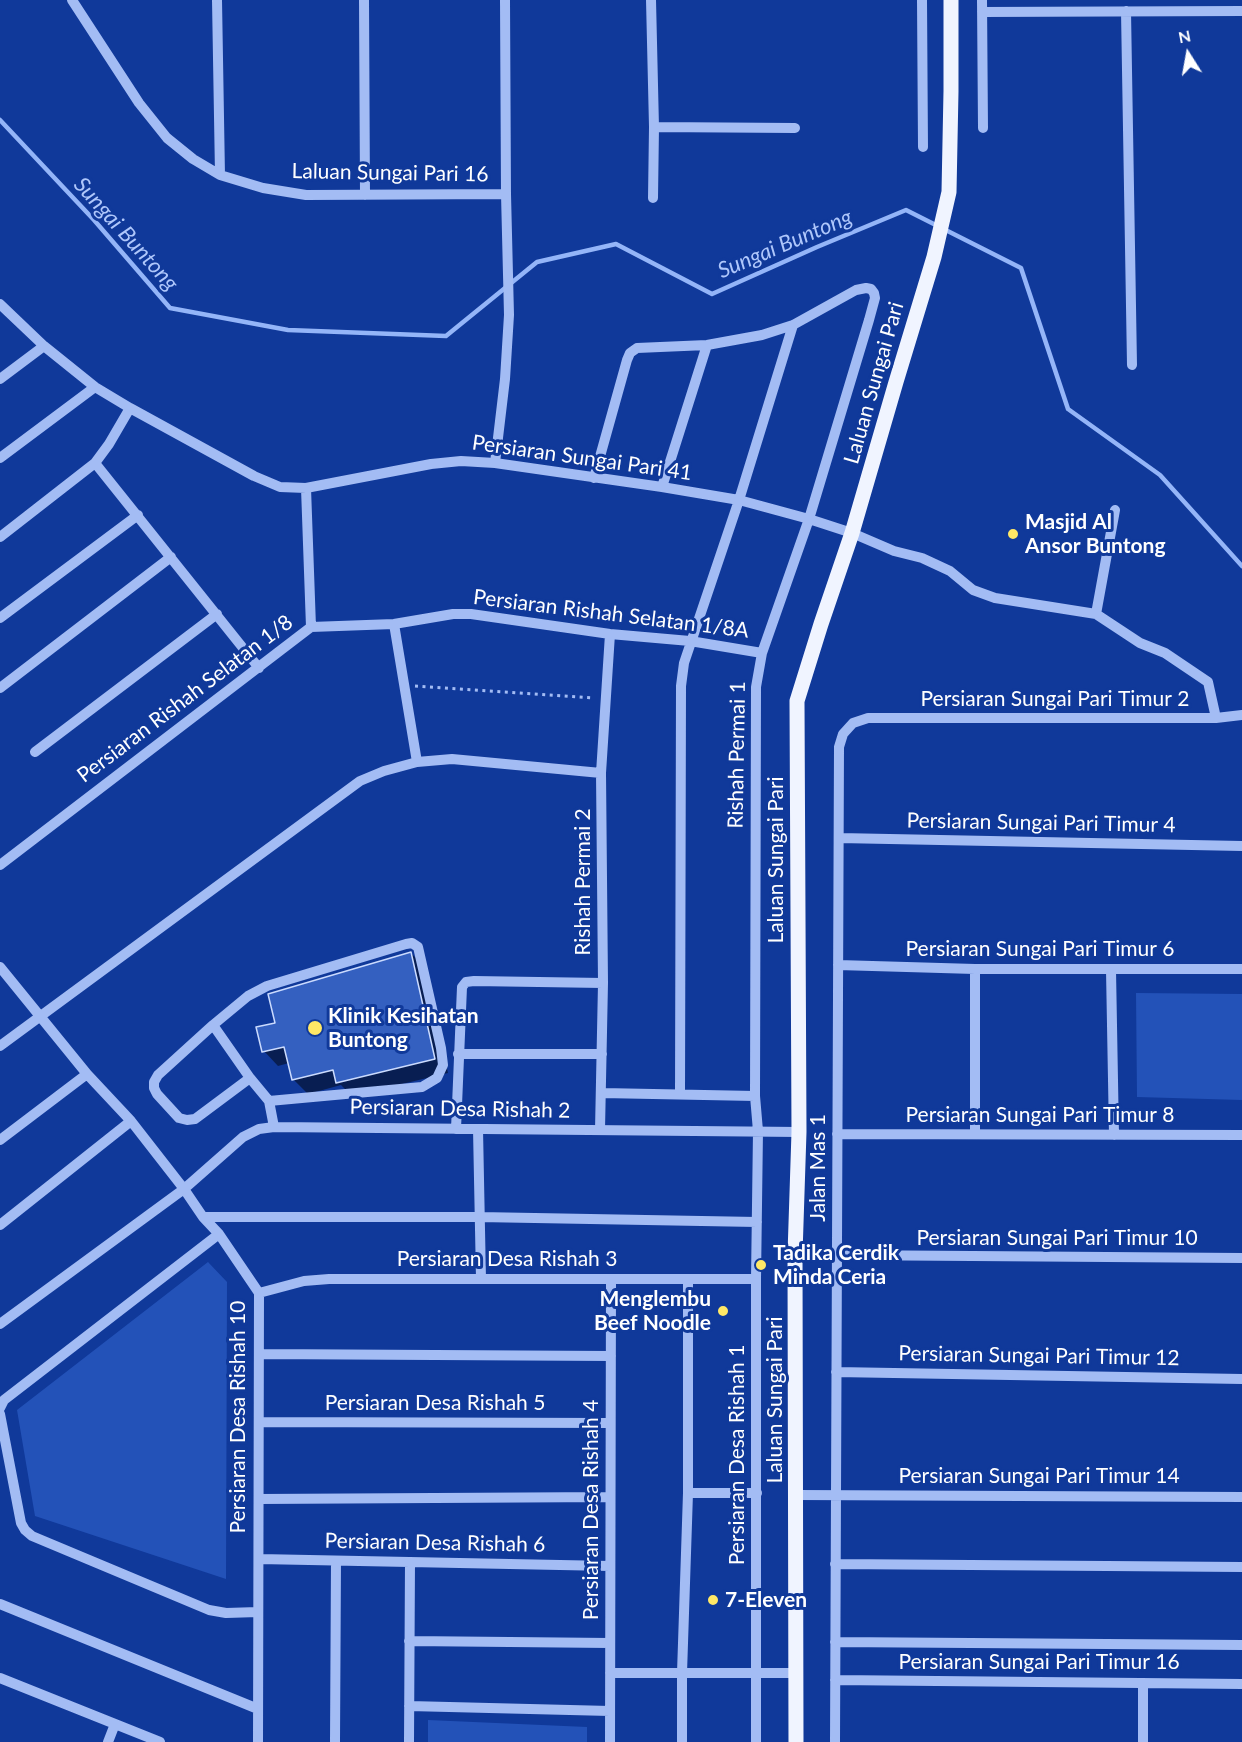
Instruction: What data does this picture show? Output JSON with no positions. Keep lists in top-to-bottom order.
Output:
{
  "streets": {
    "main road": ["Laluan Sungai Pari"],
    "street": [
      "Laluan Sungai Pari 16",
      "Persiaran Sungai Pari 41",
      "Persiaran Rishah Selatan 1/8A",
      "Persiaran Rishah Selatan 1/8",
      "Persiaran Sungai Pari Timur 2",
      "Rishah Permai 1",
      "Persiaran Sungai Pari Timur 4",
      "Rishah Permai 2",
      "Persiaran Sungai Pari Timur 6",
      "Persiaran Desa Rishah 2",
      "Persiaran Sungai Pari Timur 8",
      "Jalan Mas 1",
      "Persiaran Sungai Pari Timur 10",
      "Persiaran Desa Rishah 3",
      "Persiaran Sungai Pari Timur 12",
      "Persiaran Desa Rishah 5",
      "Persiaran Desa Rishah 10",
      "Persiaran Desa Rishah 1",
      "Persiaran Sungai Pari Timur 14",
      "Persiaran Desa Rishah 4",
      "Persiaran Desa Rishah 6",
      "Persiaran Sungai Pari Timur 16"
    ]
  },
  "crossings": [
    ["Laluan Sungai Pari", "Persiaran Sungai Pari 41"],
    ["Laluan Sungai Pari", "Persiaran Desa Rishah 2"],
    ["Laluan Sungai Pari", "Persiaran Sungai Pari Timur 14"],
    ["Persiaran Sungai Pari 41", "Persiaran Rishah Selatan 1/8"],
    ["Persiaran Sungai Pari 41", "Rishah Permai 1"],
    ["Persiaran Rishah Selatan 1/8A", "Persiaran Rishah Selatan 1/8"],
    ["Persiaran Rishah Selatan 1/8A", "Rishah Permai 1"],
    ["Persiaran Rishah Selatan 1/8A", "Rishah Permai 2"],
    ["Persiaran Sungai Pari Timur 2", "Jalan Mas 1"],
    ["Rishah Permai 1", "Persiaran Desa Rishah 2"],
    ["Rishah Permai 1", "Persiaran Desa Rishah 1"],
    ["Persiaran Sungai Pari Timur 4", "Jalan Mas 1"],
    ["Rishah Permai 2", "Persiaran Desa Rishah 2"],
    ["Persiaran Sungai Pari Timur 6", "Jalan Mas 1"],
    ["Persiaran Desa Rishah 2", "Persiaran Desa Rishah 10"],
    ["Persiaran Desa Rishah 2", "Persiaran Desa Rishah 1"],
    ["Persiaran Sungai Pari Timur 8", "Jalan Mas 1"],
    ["Jalan Mas 1", "Persiaran Sungai Pari Timur 10"],
    ["Jalan Mas 1", "Persiaran Sungai Pari Timur 12"],
    ["Jalan Mas 1", "Persiaran Sungai Pari Timur 14"],
    ["Jalan Mas 1", "Persiaran Sungai Pari Timur 16"],
    ["Persiaran Desa Rishah 3", "Persiaran Desa Rishah 10"],
    ["Persiaran Desa Rishah 3", "Persiaran Desa Rishah 1"],
    ["Persiaran Desa Rishah 3", "Persiaran Desa Rishah 4"],
    ["Persiaran Desa Rishah 5", "Persiaran Desa Rishah 10"],
    ["Persiaran Desa Rishah 5", "Persiaran Desa Rishah 4"],
    ["Persiaran Desa Rishah 10", "Persiaran Desa Rishah 6"],
    ["Persiaran Desa Rishah 4", "Persiaran Desa Rishah 6"]
  ],
  "water": ["Sungai Buntong"],
  "places": [
    "Masjid Al Ansor Buntong",
    "Klinik Kesihatan Buntong",
    "Tadika Cerdik Minda Ceria",
    "Menglembu Beef Noodle",
    "7-Eleven"
  ],
  "north": "top"
}
